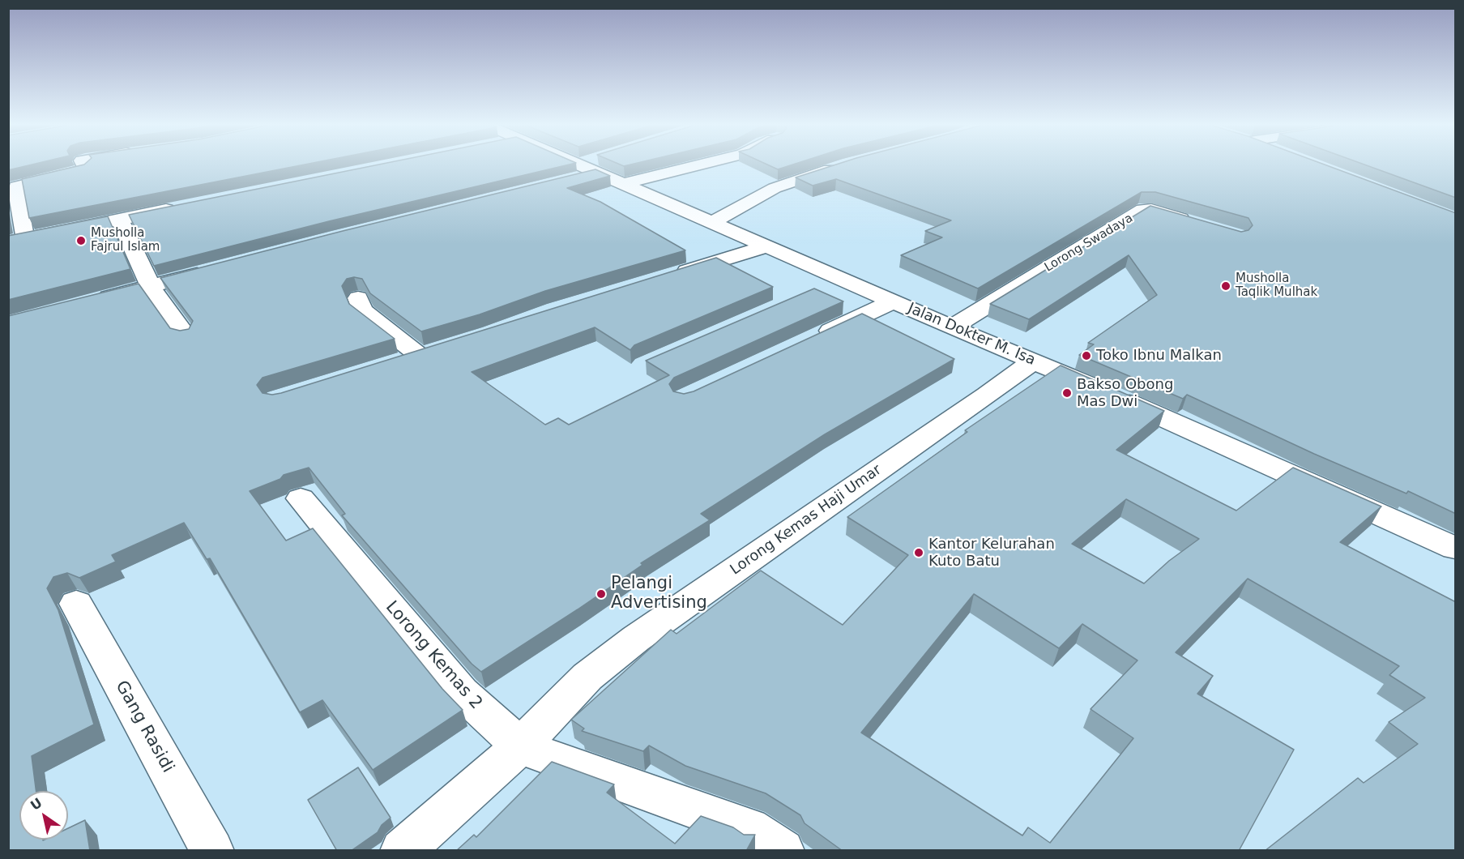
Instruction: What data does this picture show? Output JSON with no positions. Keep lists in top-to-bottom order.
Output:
{
  "streets": {
    "street": [
      "Lorong Swadaya",
      "Jalan Dokter M. Isa",
      "Lorong Kemas Haji Umar",
      "Lorong Kemas 2",
      "Gang Rasidi"
    ]
  },
  "crossings": [
    ["Lorong Swadaya", "Jalan Dokter M. Isa"],
    ["Jalan Dokter M. Isa", "Lorong Kemas Haji Umar"],
    ["Lorong Kemas Haji Umar", "Lorong Kemas 2"]
  ],
  "places": [
    "Musholla Fajrul Islam",
    "Musholla Taqlik Mulhak",
    "Toko Ibnu Malkan",
    "Bakso Obong Mas Dwi",
    "Kantor Kelurahan Kuto Batu",
    "Pelangi Advertising"
  ],
  "north": "top left"
}
